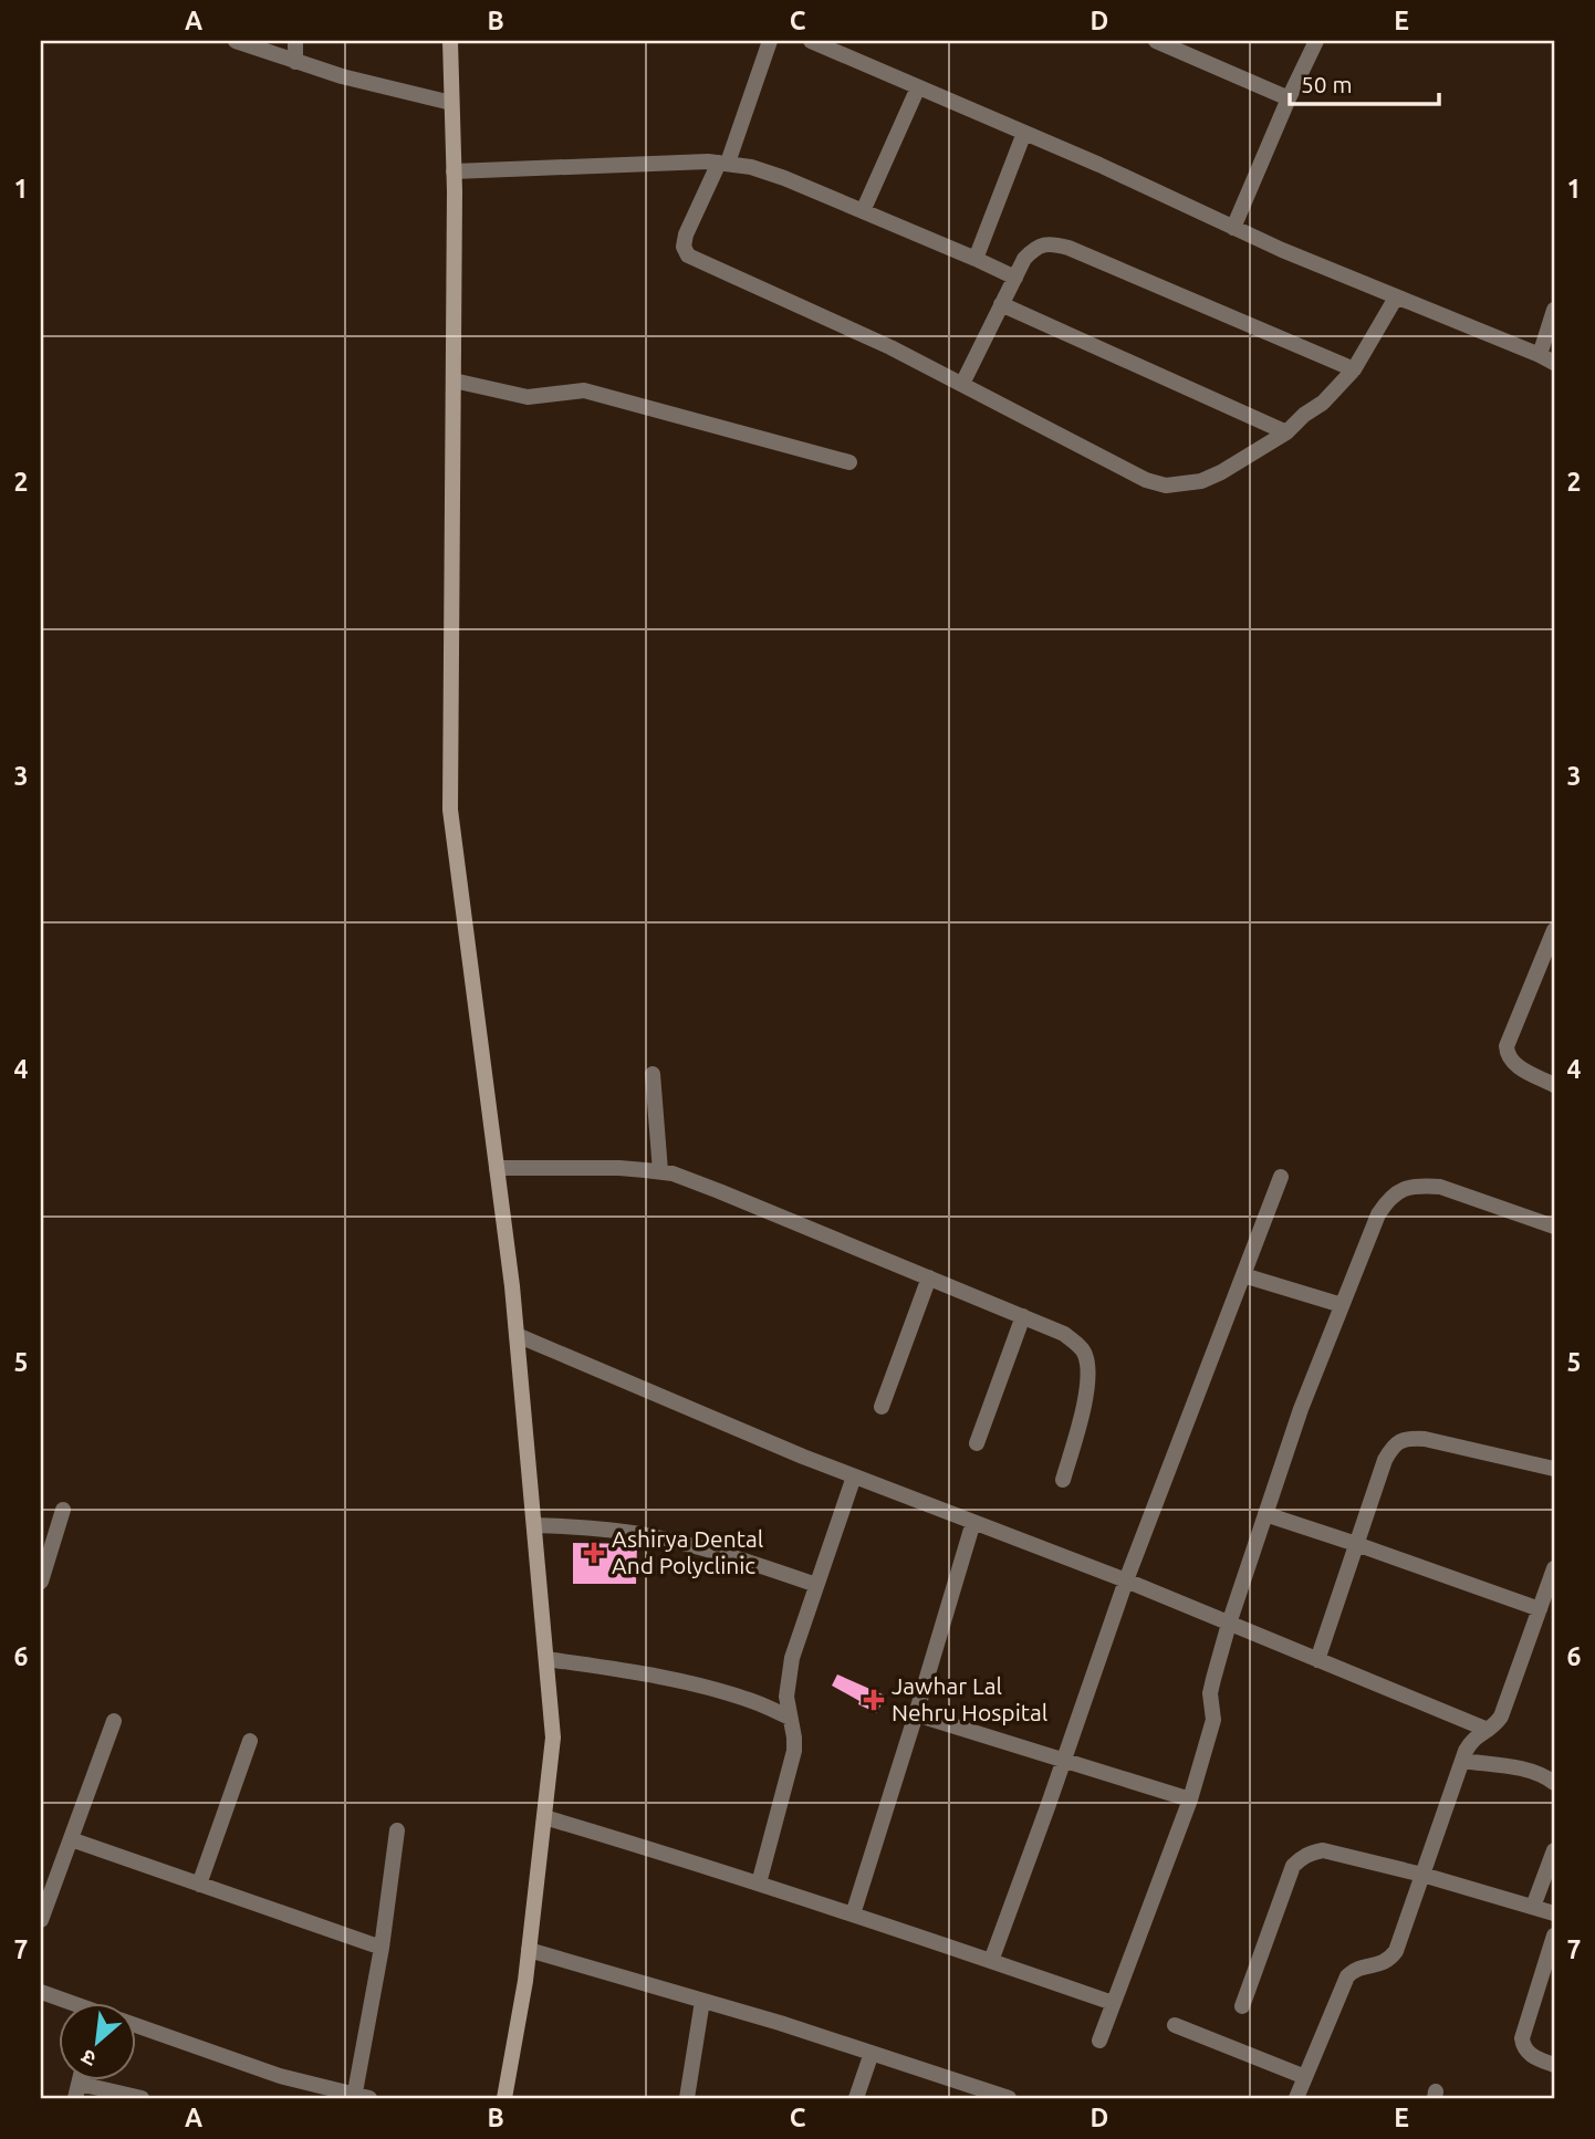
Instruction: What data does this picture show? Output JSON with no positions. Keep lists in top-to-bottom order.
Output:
{
  "places": {
    "health": ["Ashirya Dental And Polyclinic", "Jawhar Lal Nehru Hospital"]
  },
  "scale_bar": "50 m",
  "north": "bottom left",
  "grid": {
    "columns": [
      "A",
      "B",
      "C",
      "D",
      "E"
    ],
    "rows": [
      "1",
      "2",
      "3",
      "4",
      "5",
      "6",
      "7"
    ]
  }
}
